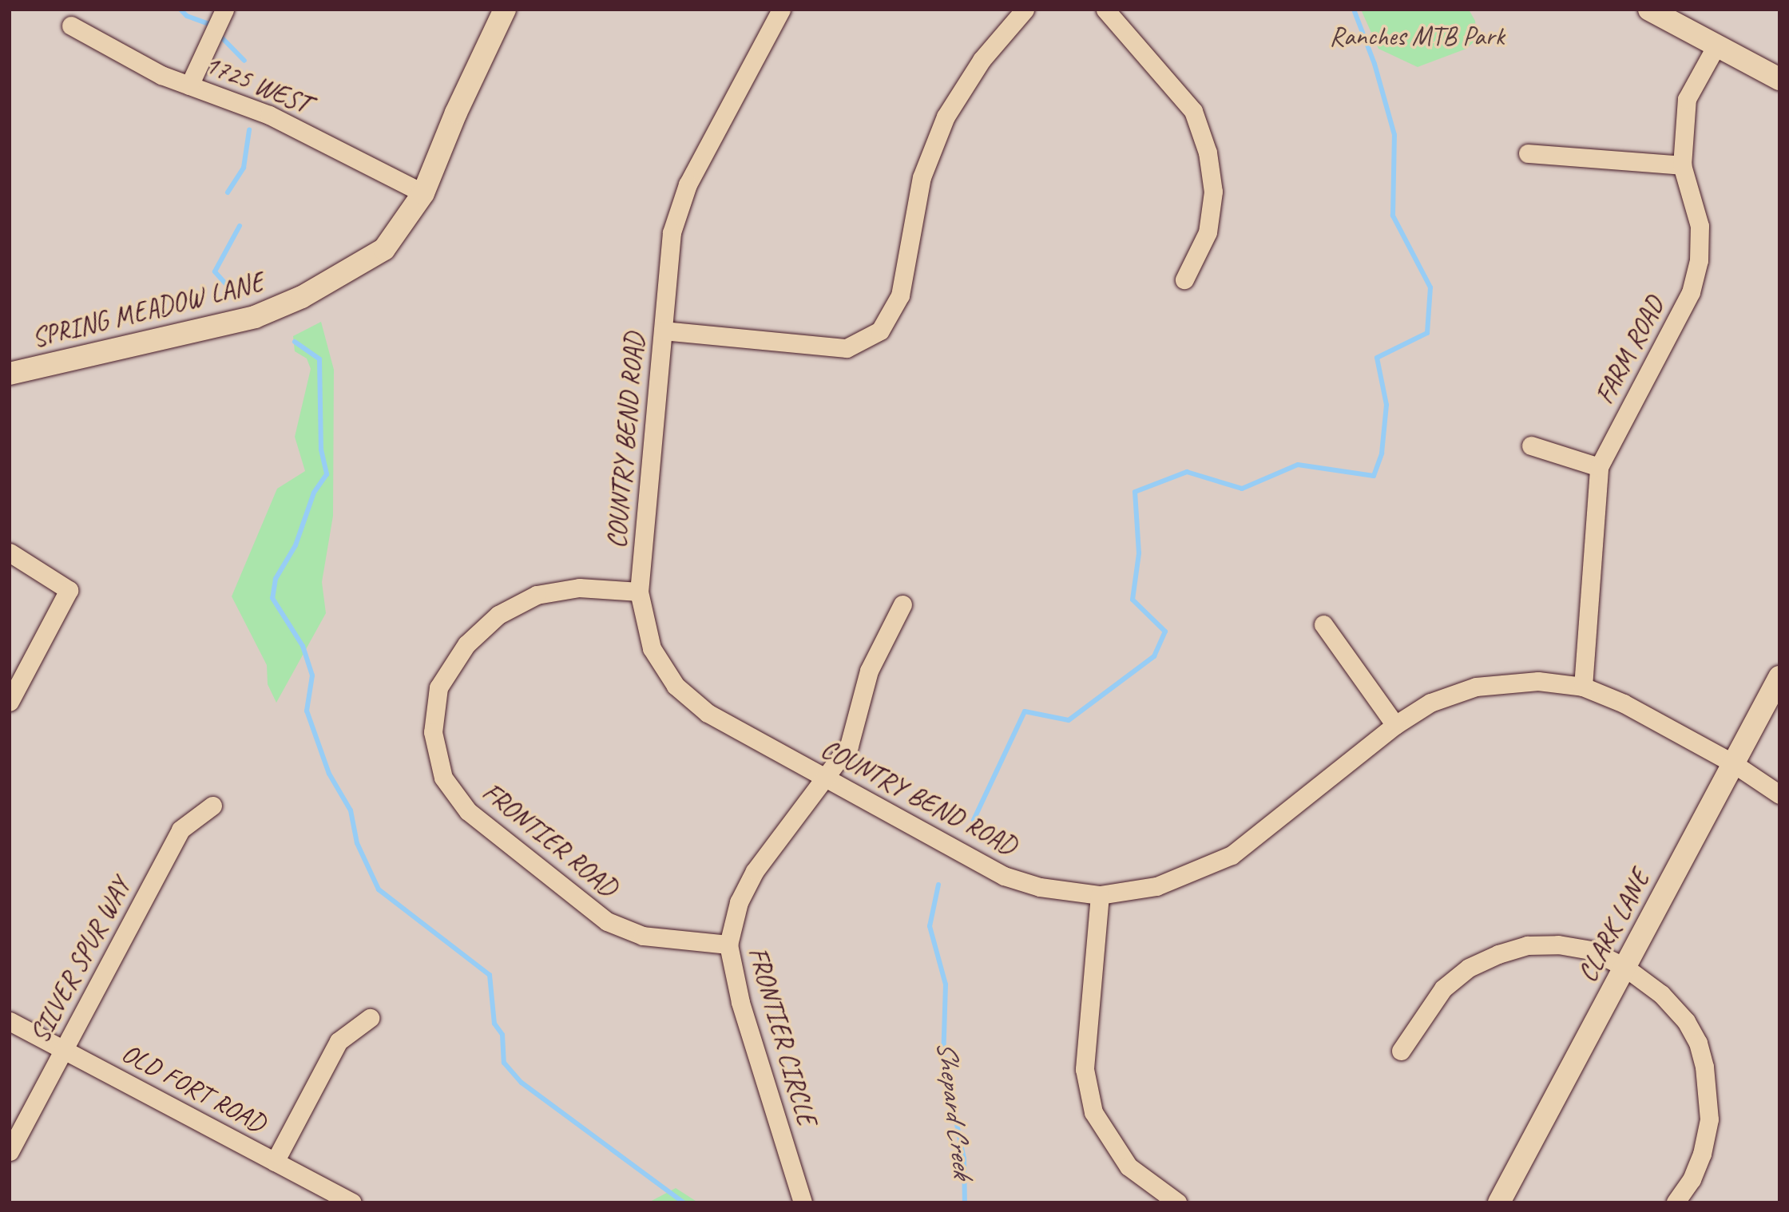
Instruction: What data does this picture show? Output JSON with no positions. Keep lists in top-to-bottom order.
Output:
{
  "streets": {
    "street": [
      "1725 WEST",
      "SPRING MEADOW LANE",
      "FARM ROAD",
      "COUNTRY BEND ROAD",
      "FRONTIER ROAD",
      "CLARK LANE",
      "SILVER SPUR WAY",
      "FRONTIER CIRCLE",
      "OLD FORT ROAD"
    ]
  },
  "crossings": [
    ["1725 WEST", "SPRING MEADOW LANE"],
    ["FARM ROAD", "COUNTRY BEND ROAD"],
    ["COUNTRY BEND ROAD", "FRONTIER ROAD"],
    ["COUNTRY BEND ROAD", "CLARK LANE"],
    ["COUNTRY BEND ROAD", "FRONTIER CIRCLE"],
    ["FRONTIER ROAD", "FRONTIER CIRCLE"],
    ["SILVER SPUR WAY", "OLD FORT ROAD"]
  ],
  "water": ["Shepard Creek"],
  "parks": ["Ranches MTB Park"]
}
